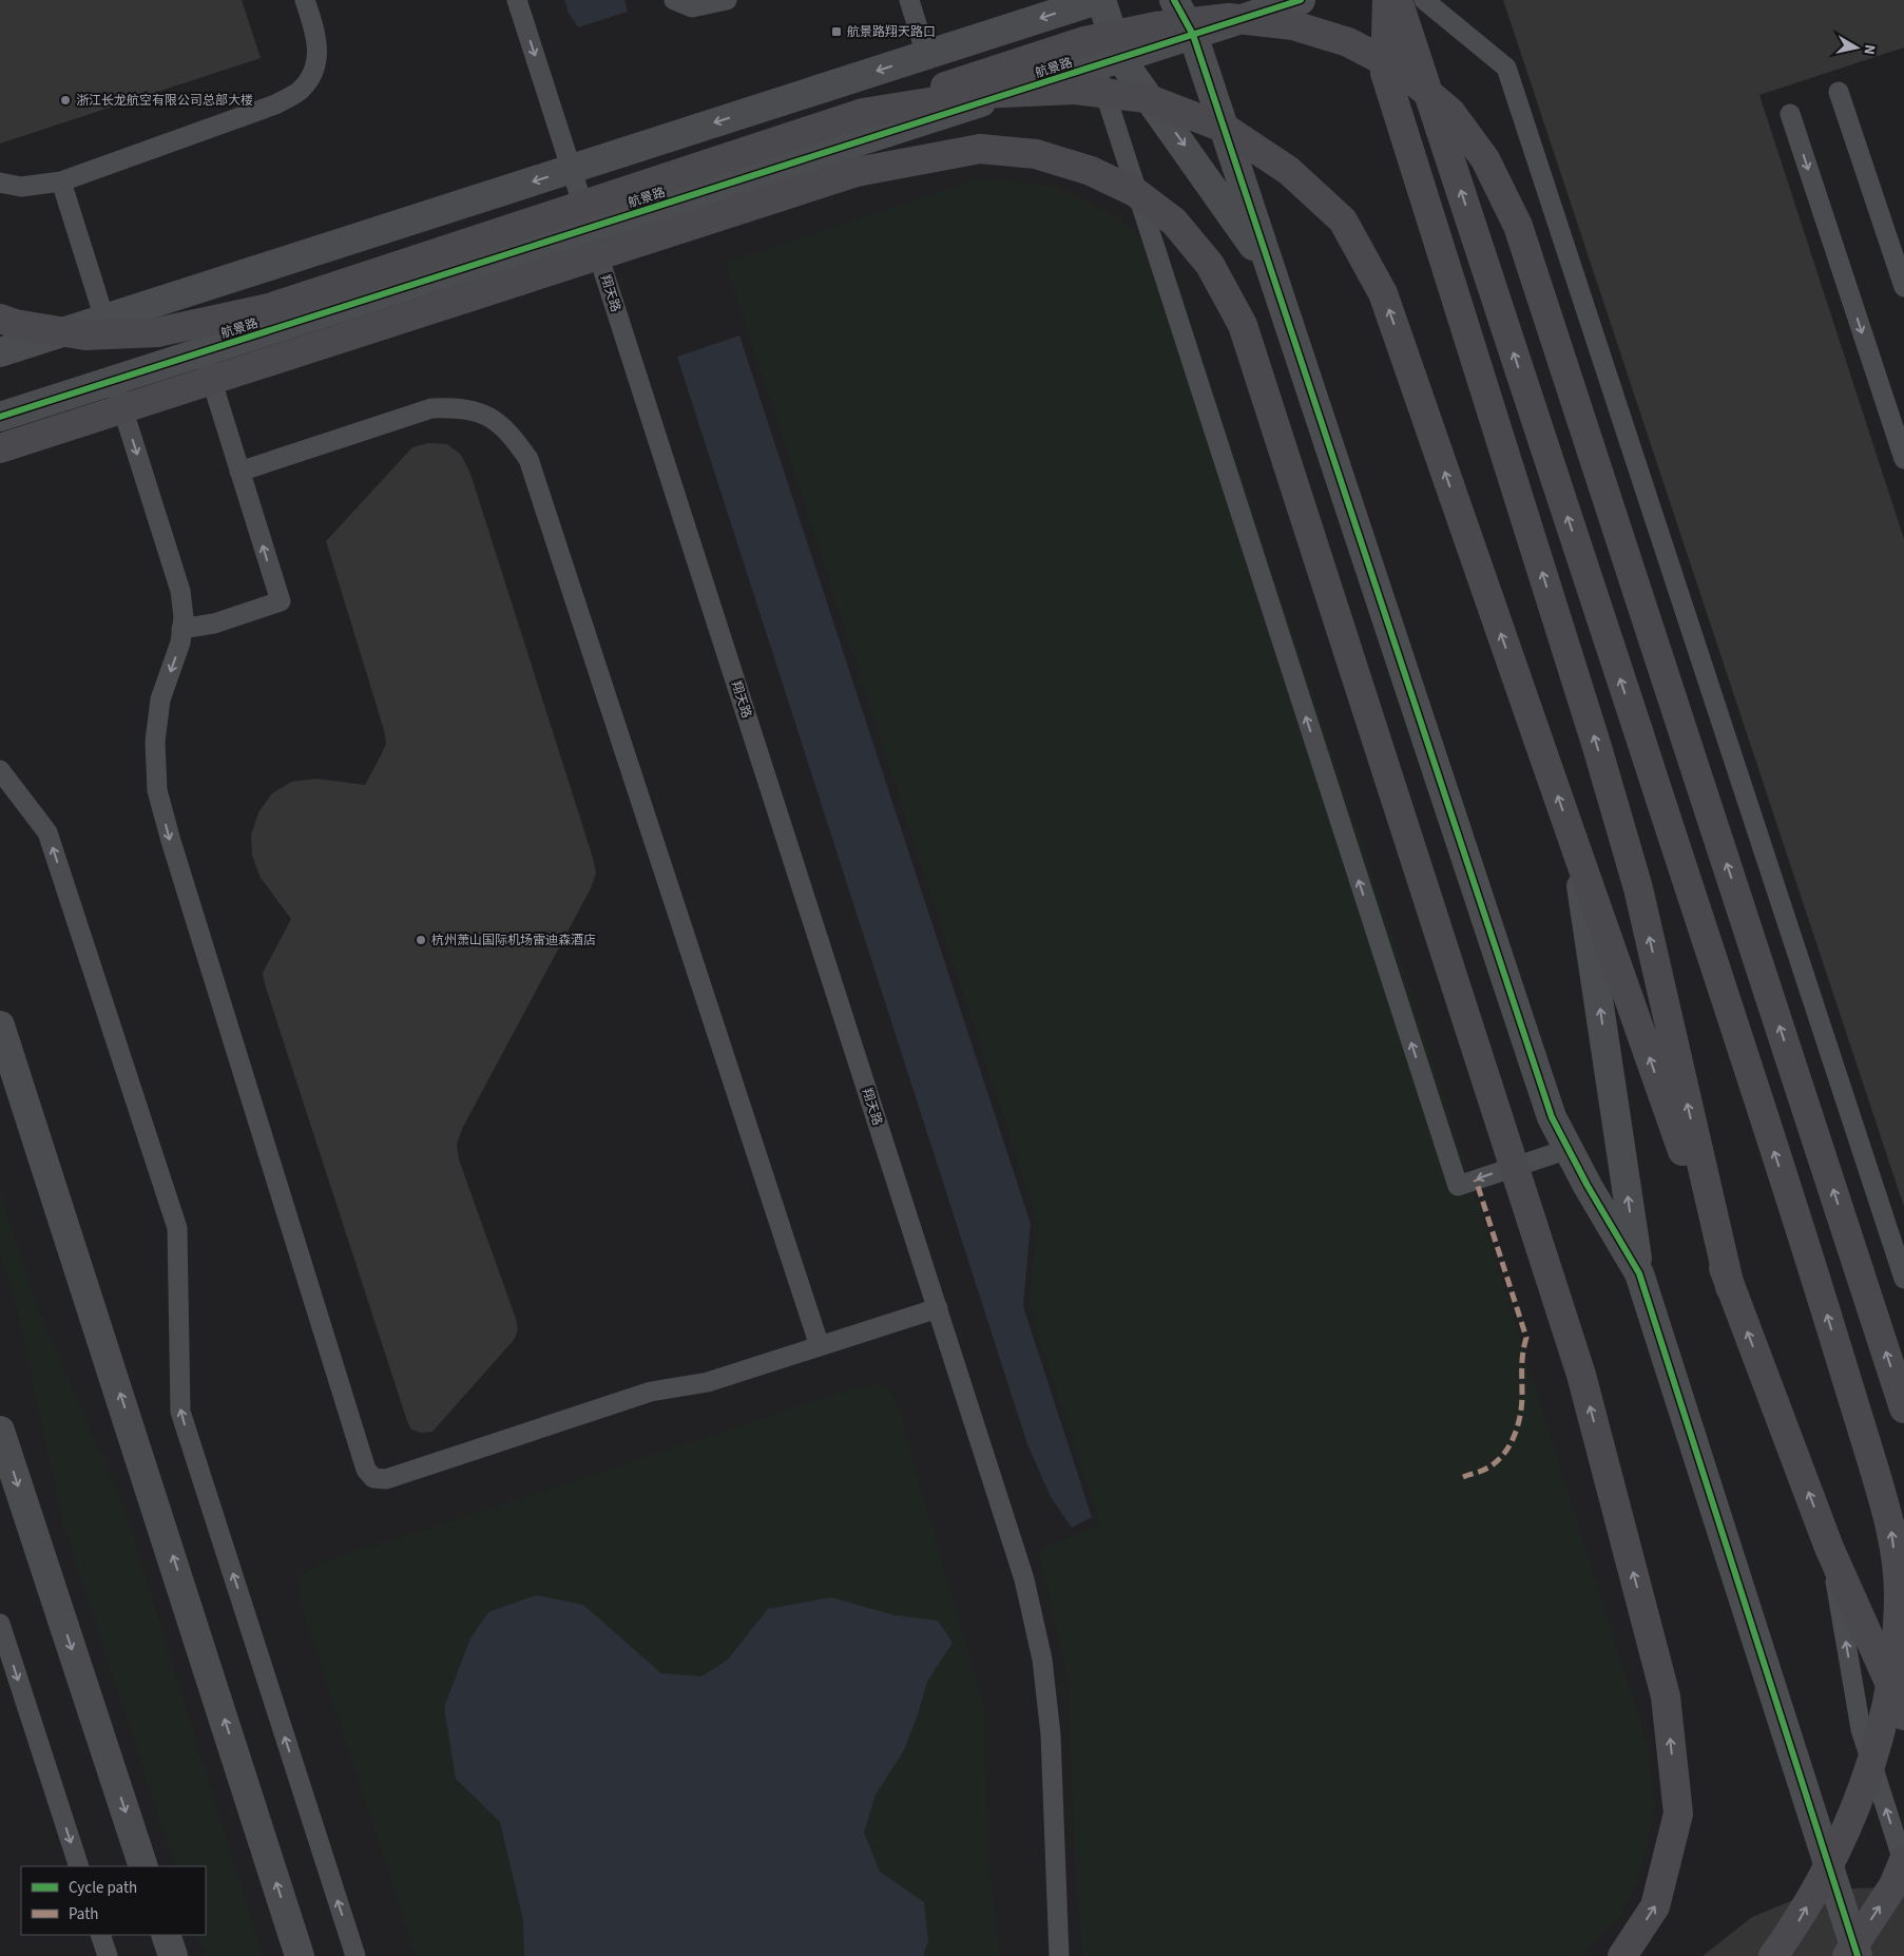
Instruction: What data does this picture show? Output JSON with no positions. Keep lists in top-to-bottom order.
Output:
{
  "streets": {
    "street": ["航景路"],
    "lane": ["翔天路"]
  },
  "crossings": [
    ["航景路", "翔天路"]
  ],
  "places": {
    "transit": ["航景路翔天路口"],
    "other": ["浙江长龙航空有限公司总部大楼", "杭州萧山国际机场雷迪森酒店"]
  },
  "legend": ["Cycle path", "Path"],
  "north": "right"
}
